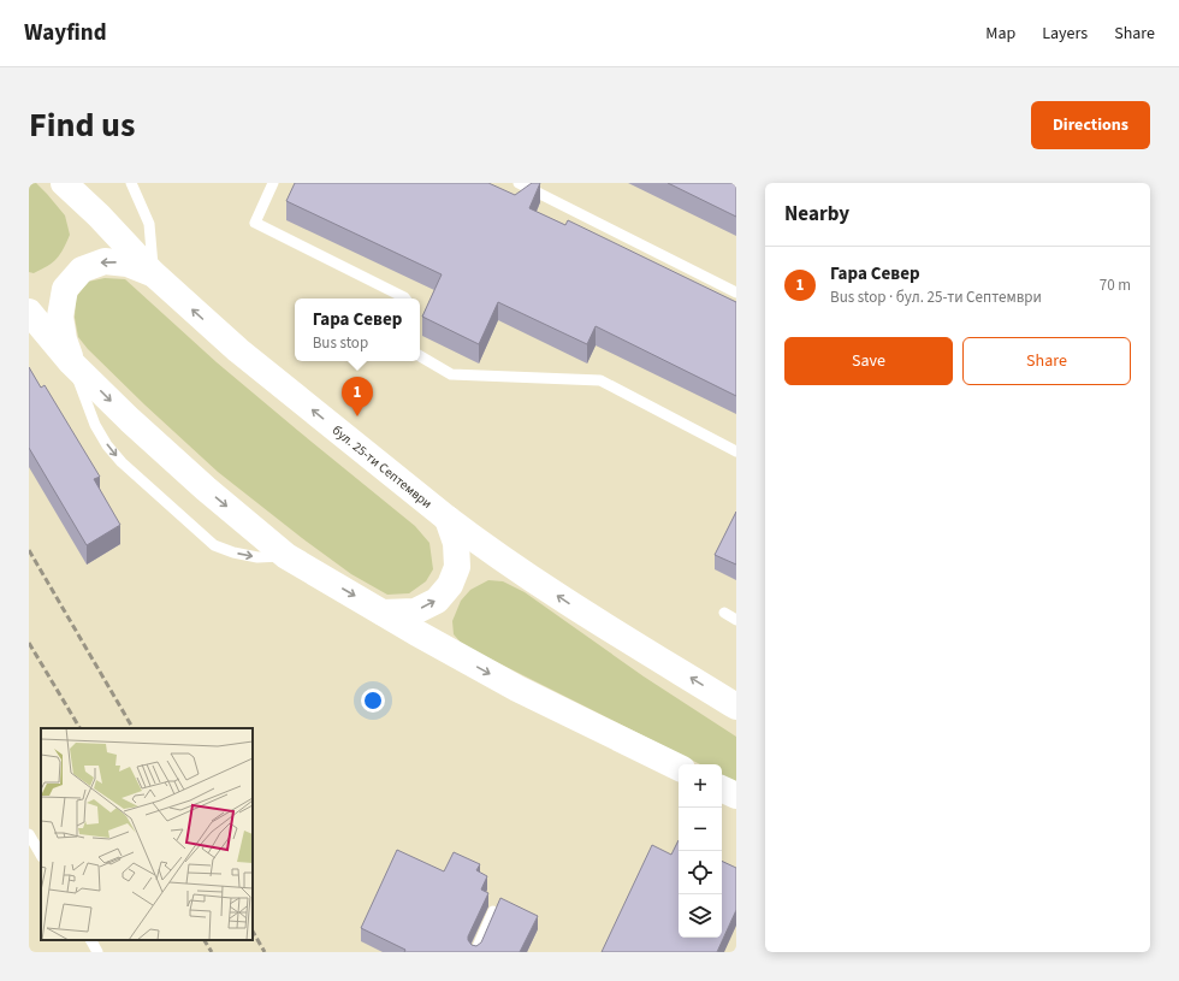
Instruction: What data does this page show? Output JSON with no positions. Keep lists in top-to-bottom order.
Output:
{
  "streets": {
    "main road": ["бул. 25-ти Септември"]
  },
  "page": {
    "header": "Wayfind",
    "nav": ["Map", "Layers", "Share"],
    "title": "Find us",
    "buttons": [
      "Directions",
      ["Save", "Share"]
    ],
    "heading": "Nearby",
    "list": [
      {
        "mark": "1",
        "name": "Гара Север",
        "note": "Bus stop · бул. 25-ти Септември",
        "value": "70 m"
      }
    ],
    "popup": ["Гара Север", "Bus stop"],
    "pins": "1",
    "map_buttons": ["+", "−"]
  }
}
